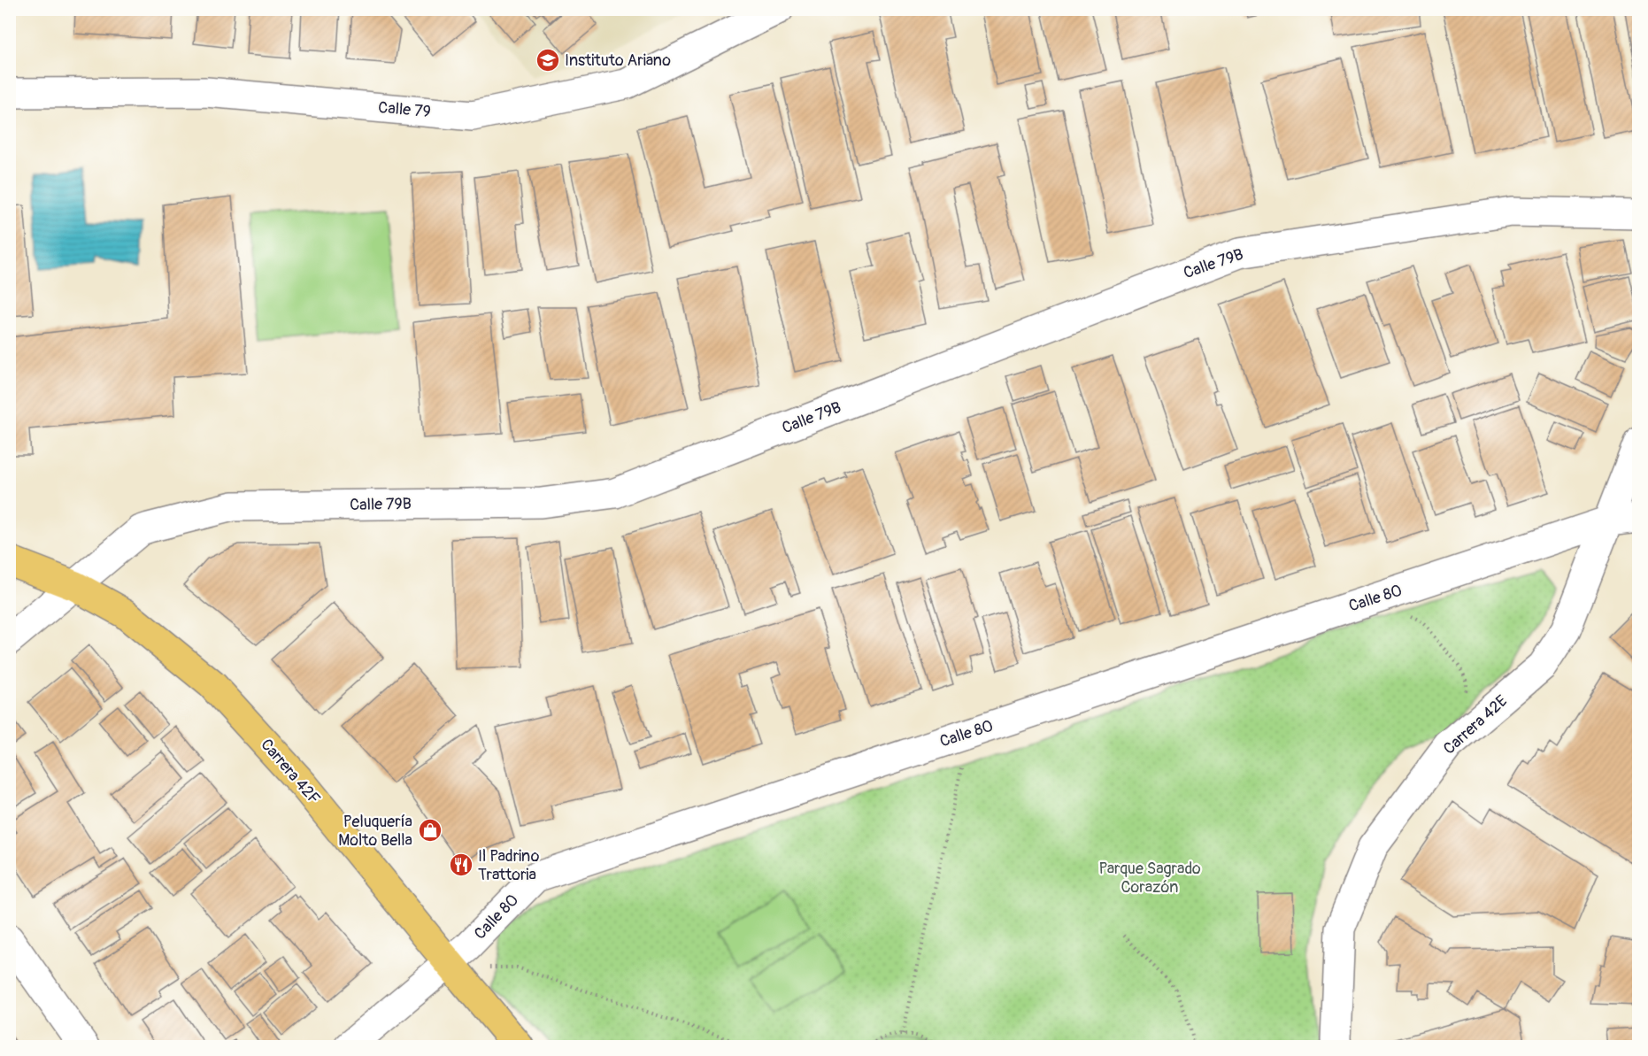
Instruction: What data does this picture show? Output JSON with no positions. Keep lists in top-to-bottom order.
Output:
{
  "streets": {
    "main road": ["Carrera 42F"],
    "street": [
      "Calle 79",
      "Calle 79B",
      "Calle 80",
      "Carrera 42E"
    ]
  },
  "crossings": [
    ["Calle 79B", "Carrera 42F"],
    ["Calle 80", "Carrera 42E"],
    ["Calle 80", "Carrera 42F"]
  ],
  "parks": ["Parque Sagrado Corazón"],
  "places": {
    "school or university": ["Instituto Ariano"],
    "shop": ["Peluquería Molto Bella"],
    "restaurant": ["Il Padrino Trattoria"]
  }
}
